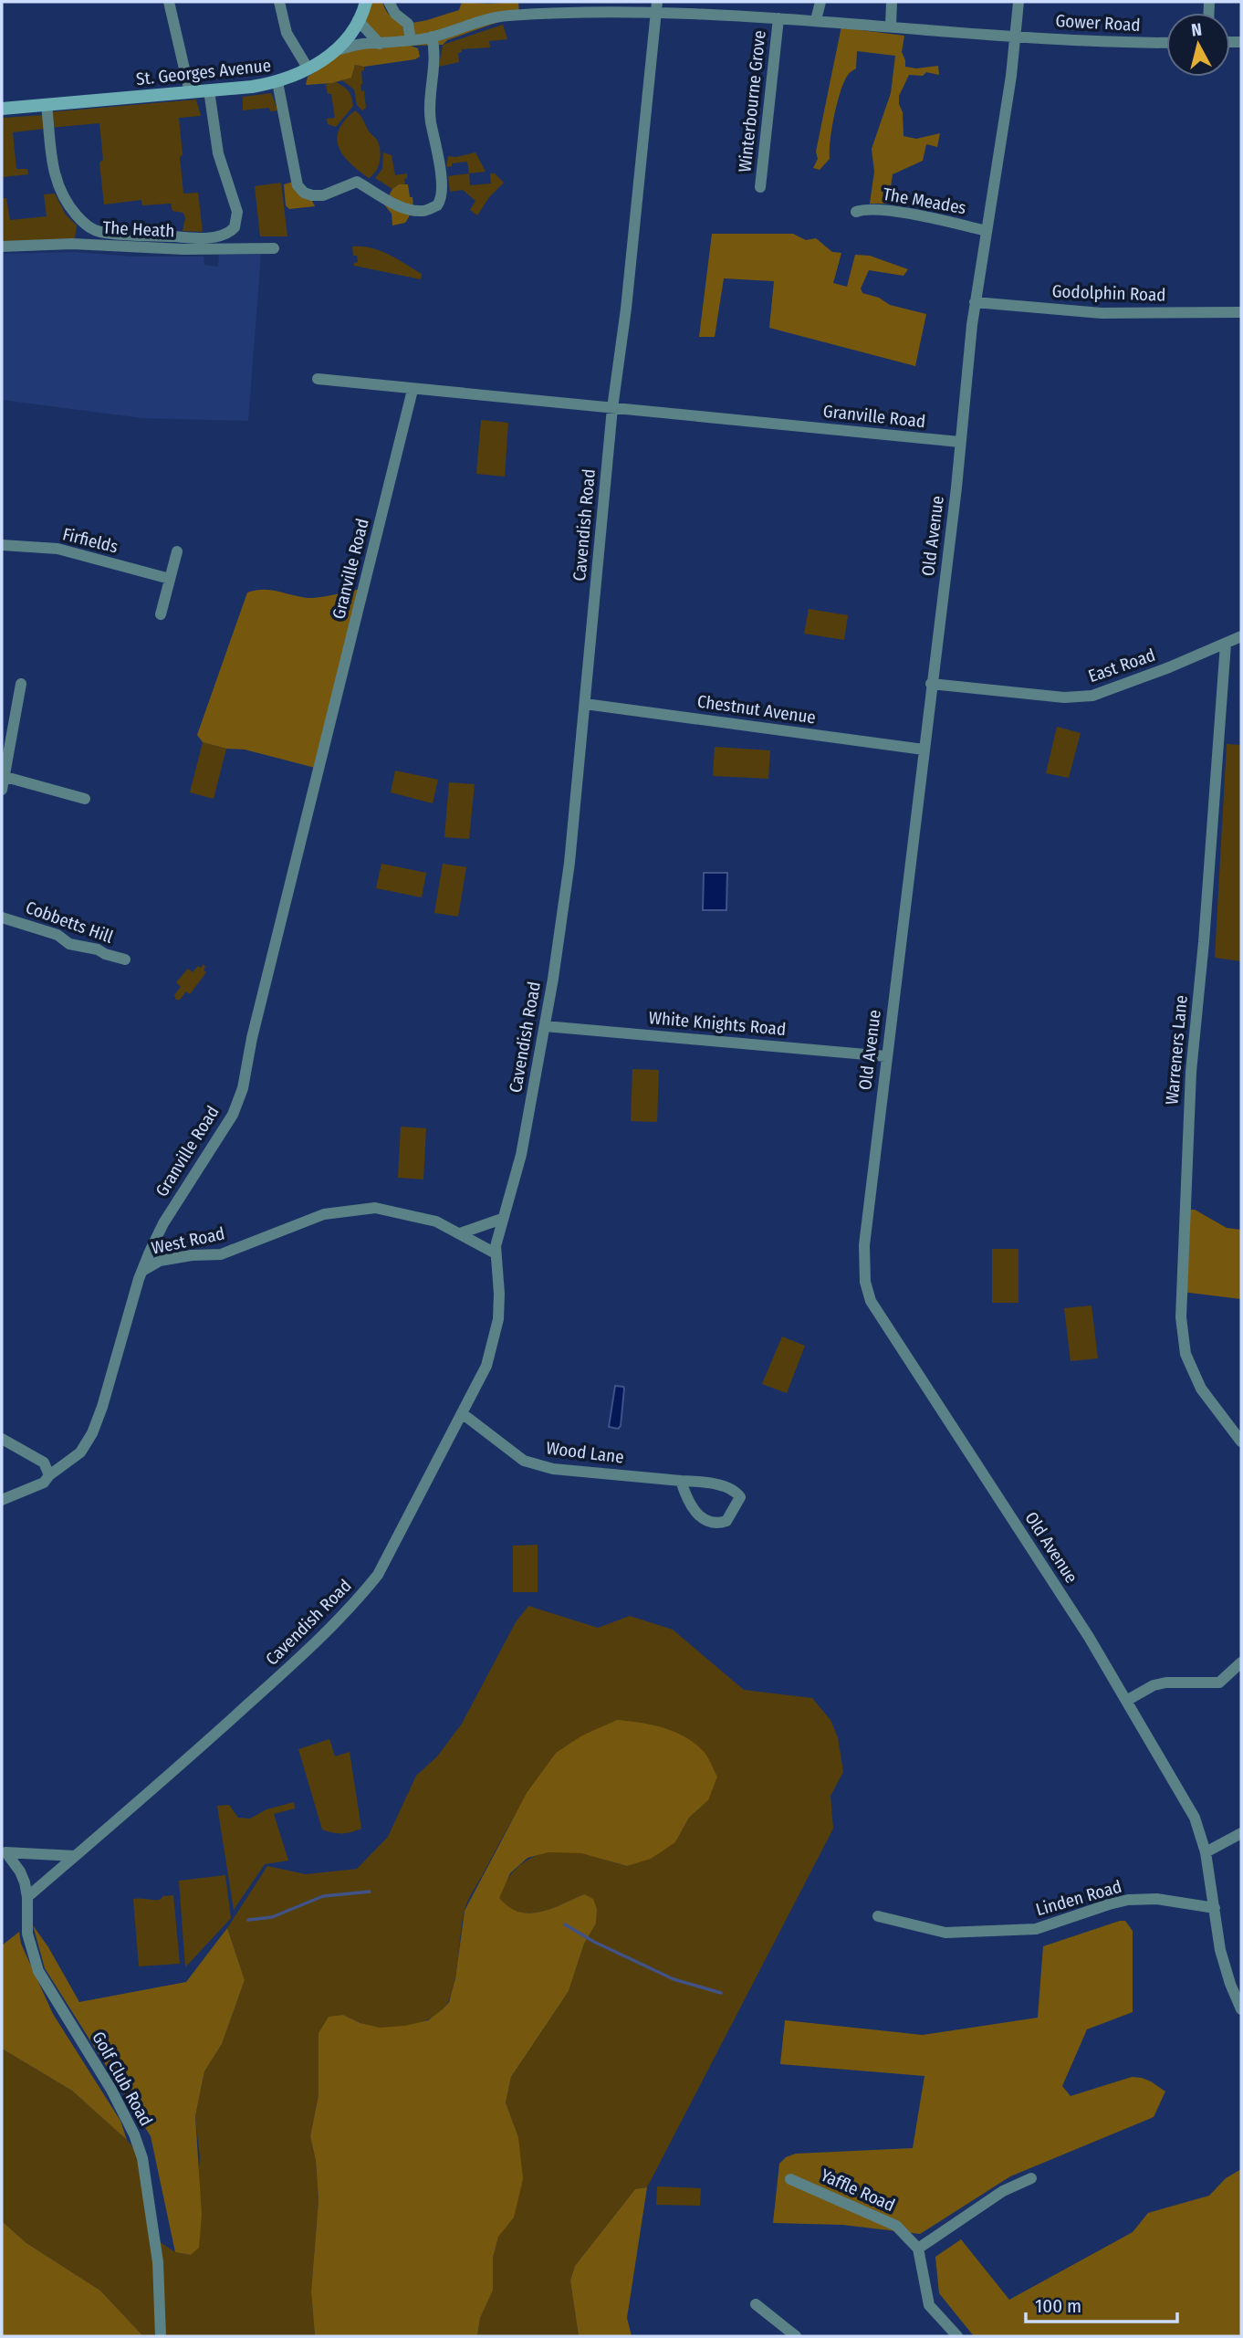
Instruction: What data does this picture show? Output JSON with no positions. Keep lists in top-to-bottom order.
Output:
{
  "streets": {
    "main road": ["St. Georges Avenue"],
    "street": [
      "Gower Road",
      "Winterbourne Grove",
      "The Meades",
      "The Heath",
      "Godolphin Road",
      "Granville Road",
      "Cavendish Road",
      "Old Avenue",
      "Firfields",
      "East Road",
      "Chestnut Avenue",
      "Cobbetts Hill",
      "White Knights Road",
      "Warreners Lane",
      "West Road",
      "Wood Lane",
      "Linden Road",
      "Golf Club Road",
      "Yaffle Road"
    ]
  },
  "crossings": [
    ["Gower Road", "St. Georges Avenue"],
    ["Gower Road", "Winterbourne Grove"],
    ["Gower Road", "Cavendish Road"],
    ["Gower Road", "Old Avenue"],
    ["The Meades", "Old Avenue"],
    ["Godolphin Road", "Old Avenue"],
    ["Granville Road", "Cavendish Road"],
    ["Granville Road", "Old Avenue"],
    ["Granville Road", "West Road"],
    ["Cavendish Road", "Chestnut Avenue"],
    ["Cavendish Road", "White Knights Road"],
    ["Cavendish Road", "West Road"],
    ["Cavendish Road", "Wood Lane"],
    ["Cavendish Road", "Golf Club Road"],
    ["Old Avenue", "East Road"],
    ["Old Avenue", "Chestnut Avenue"],
    ["Old Avenue", "White Knights Road"],
    ["Old Avenue", "Linden Road"],
    ["East Road", "Warreners Lane"]
  ],
  "scale_bar": "100 m",
  "north": "top"
}
